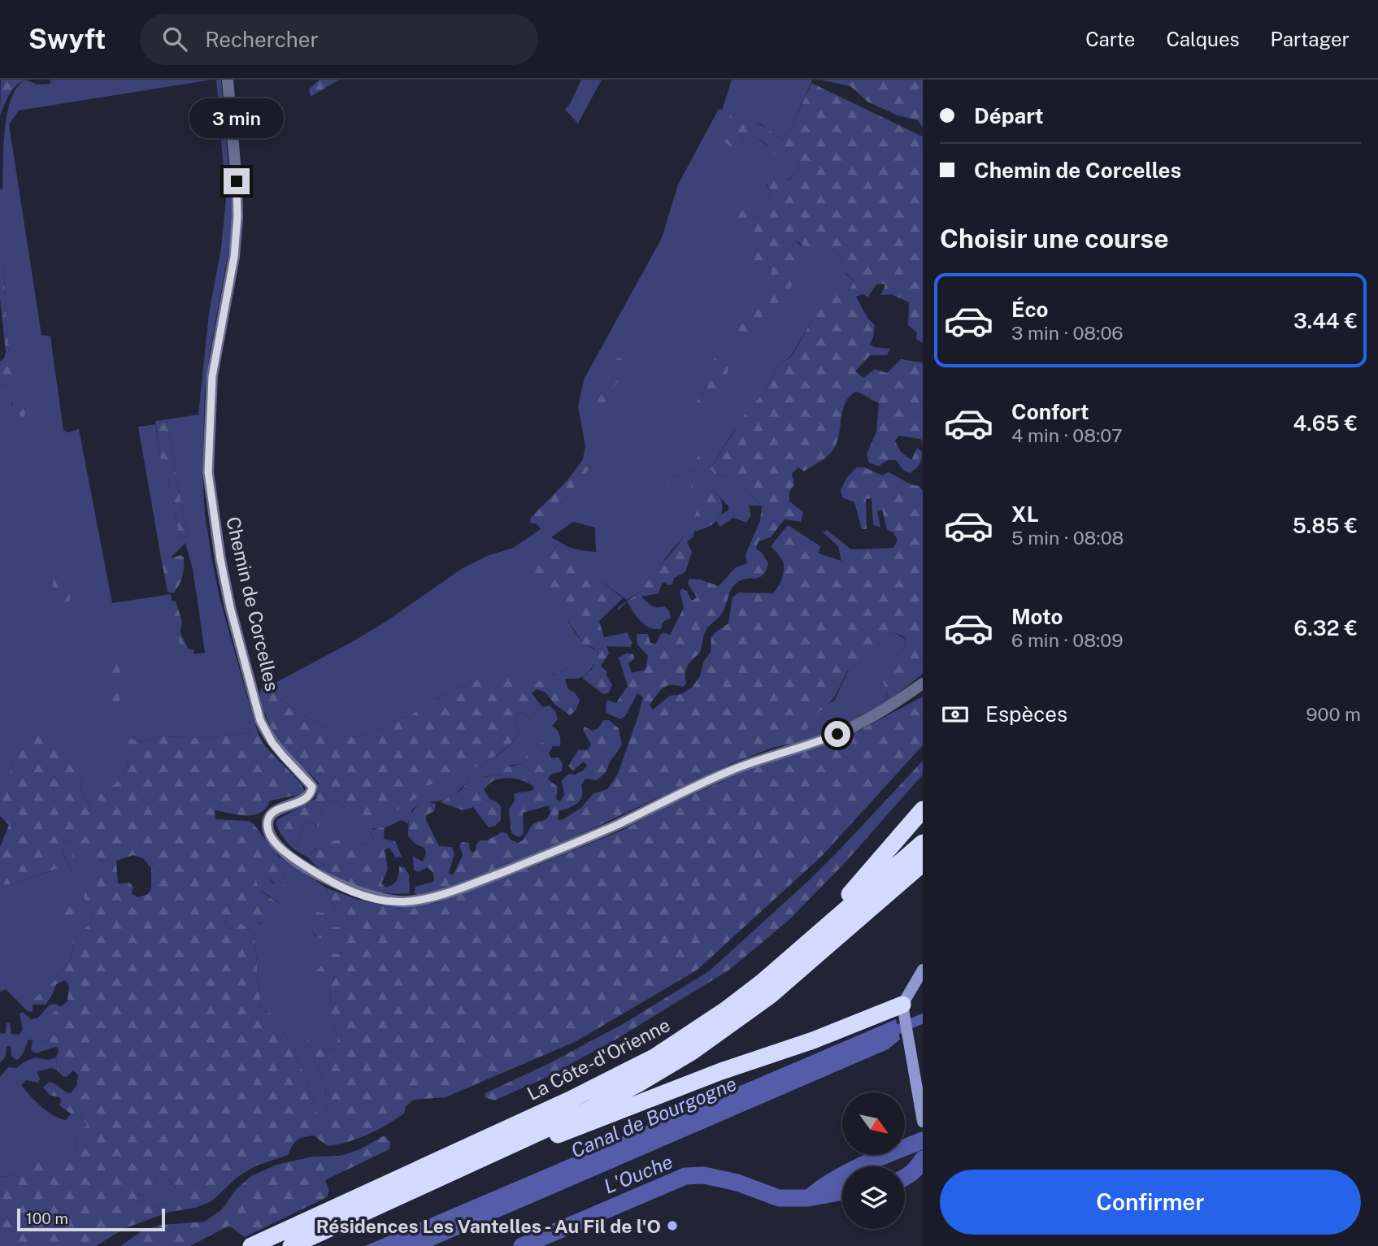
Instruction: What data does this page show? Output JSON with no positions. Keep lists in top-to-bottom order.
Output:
{
  "streets": {
    "highway": ["La Côte-d'Orienne"],
    "street": ["Chemin de Corcelles"]
  },
  "water": ["Canal de Bourgogne", "L'Ouche"],
  "places": ["Résidences Les Vantelles - Au Fil de l'O"],
  "scale_bar": "100 m",
  "north": "bottom right",
  "page": {
    "header": "Swyft",
    "search": "Rechercher",
    "nav": ["Carte", "Calques", "Partager"],
    "banner": ["Départ", "Chemin de Corcelles"],
    "bubble": "3 min",
    "heading": "Choisir une course",
    "list": [
      {
        "name": "Éco",
        "note": "3 min · 08:06",
        "value": "3.44 €"
      },
      {
        "name": "Confort",
        "note": "4 min · 08:07",
        "value": "4.65 €"
      },
      {
        "name": "XL",
        "note": "5 min · 08:08",
        "value": "5.85 €"
      },
      {
        "name": "Moto",
        "note": "6 min · 08:09",
        "value": "6.32 €"
      }
    ],
    "pay": ["Espèces", "900 m"],
    "buttons": "Confirmer",
    "scale": "100 m"
  }
}
